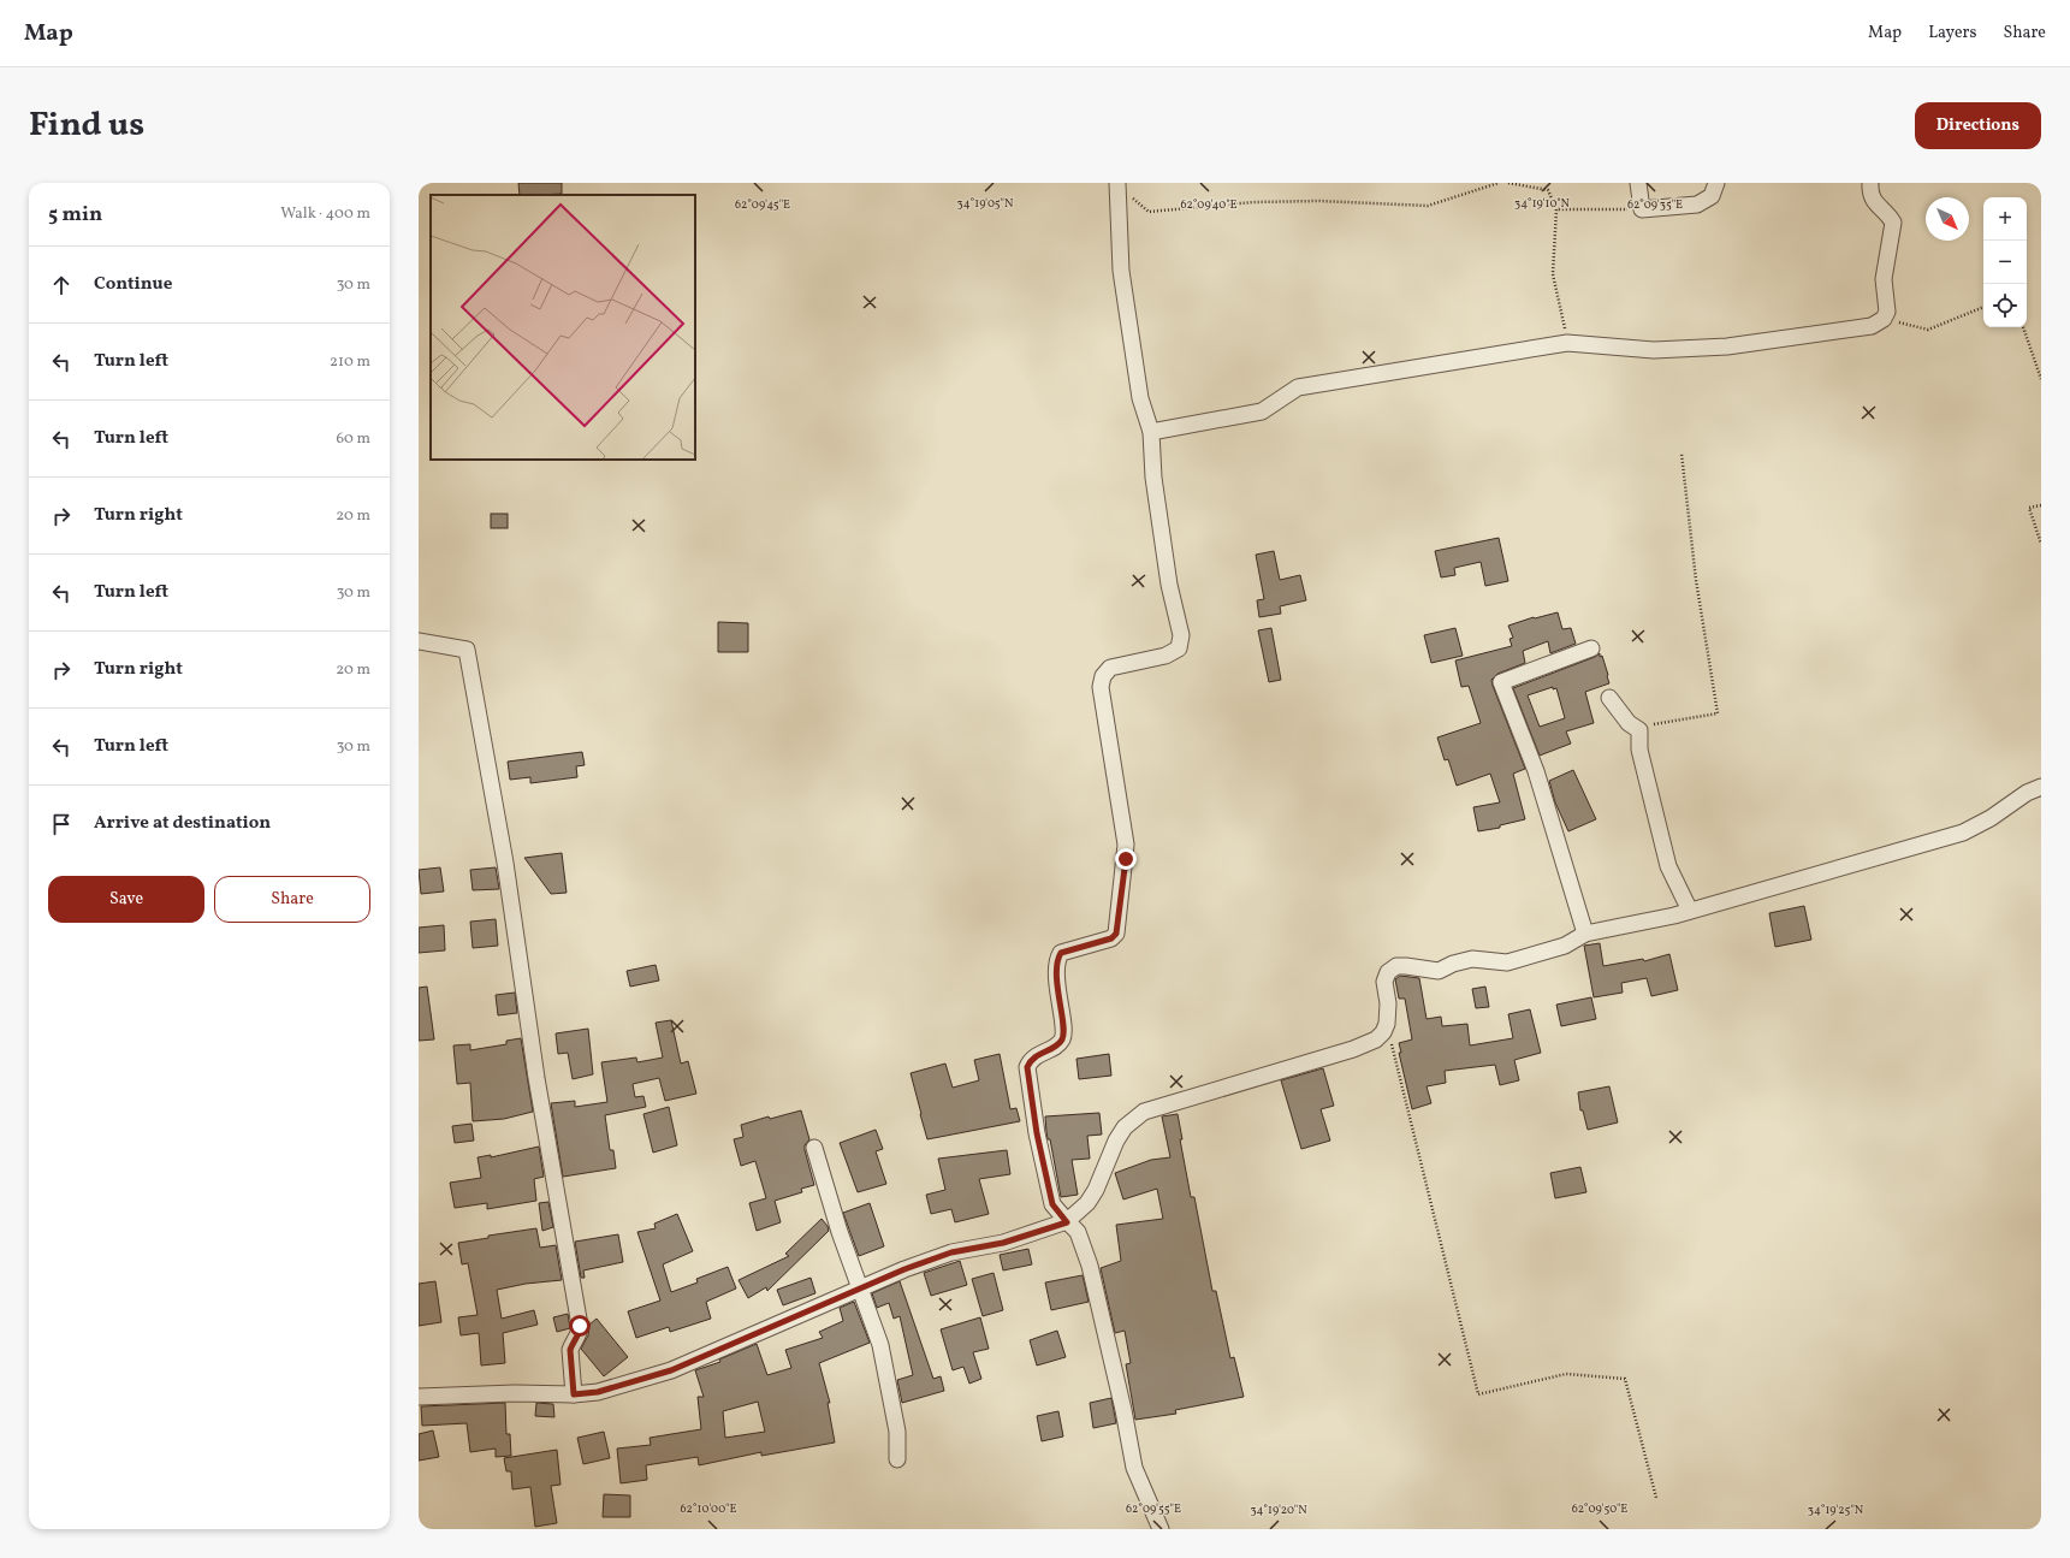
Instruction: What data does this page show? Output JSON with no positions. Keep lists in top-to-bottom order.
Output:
{
  "north": "bottom right",
  "page": {
    "header": "Map",
    "nav": ["Map", "Layers", "Share"],
    "title": "Find us",
    "buttons": [
      "Directions",
      ["Save", "Share"]
    ],
    "heading": ["5 min", "Walk · 400 m"],
    "map_buttons": ["+", "−"],
    "list": [
      ["Continue", "30 m"],
      ["Turn left", "210 m"],
      ["Turn left", "60 m"],
      ["Turn right", "20 m"],
      ["Turn left", "30 m"],
      ["Turn right", "20 m"],
      ["Turn left", "30 m"],
      "Arrive at destination"
    ]
  },
  "coordinates": [
    "34°19'05\"N",
    "34°19'10\"N",
    "62°09'45\"E",
    "62°09'40\"E",
    "62°09'35\"E",
    "62°10'00\"E",
    "62°09'55\"E",
    "62°09'50\"E",
    "34°19'20\"N",
    "34°19'25\"N"
  ]
}
